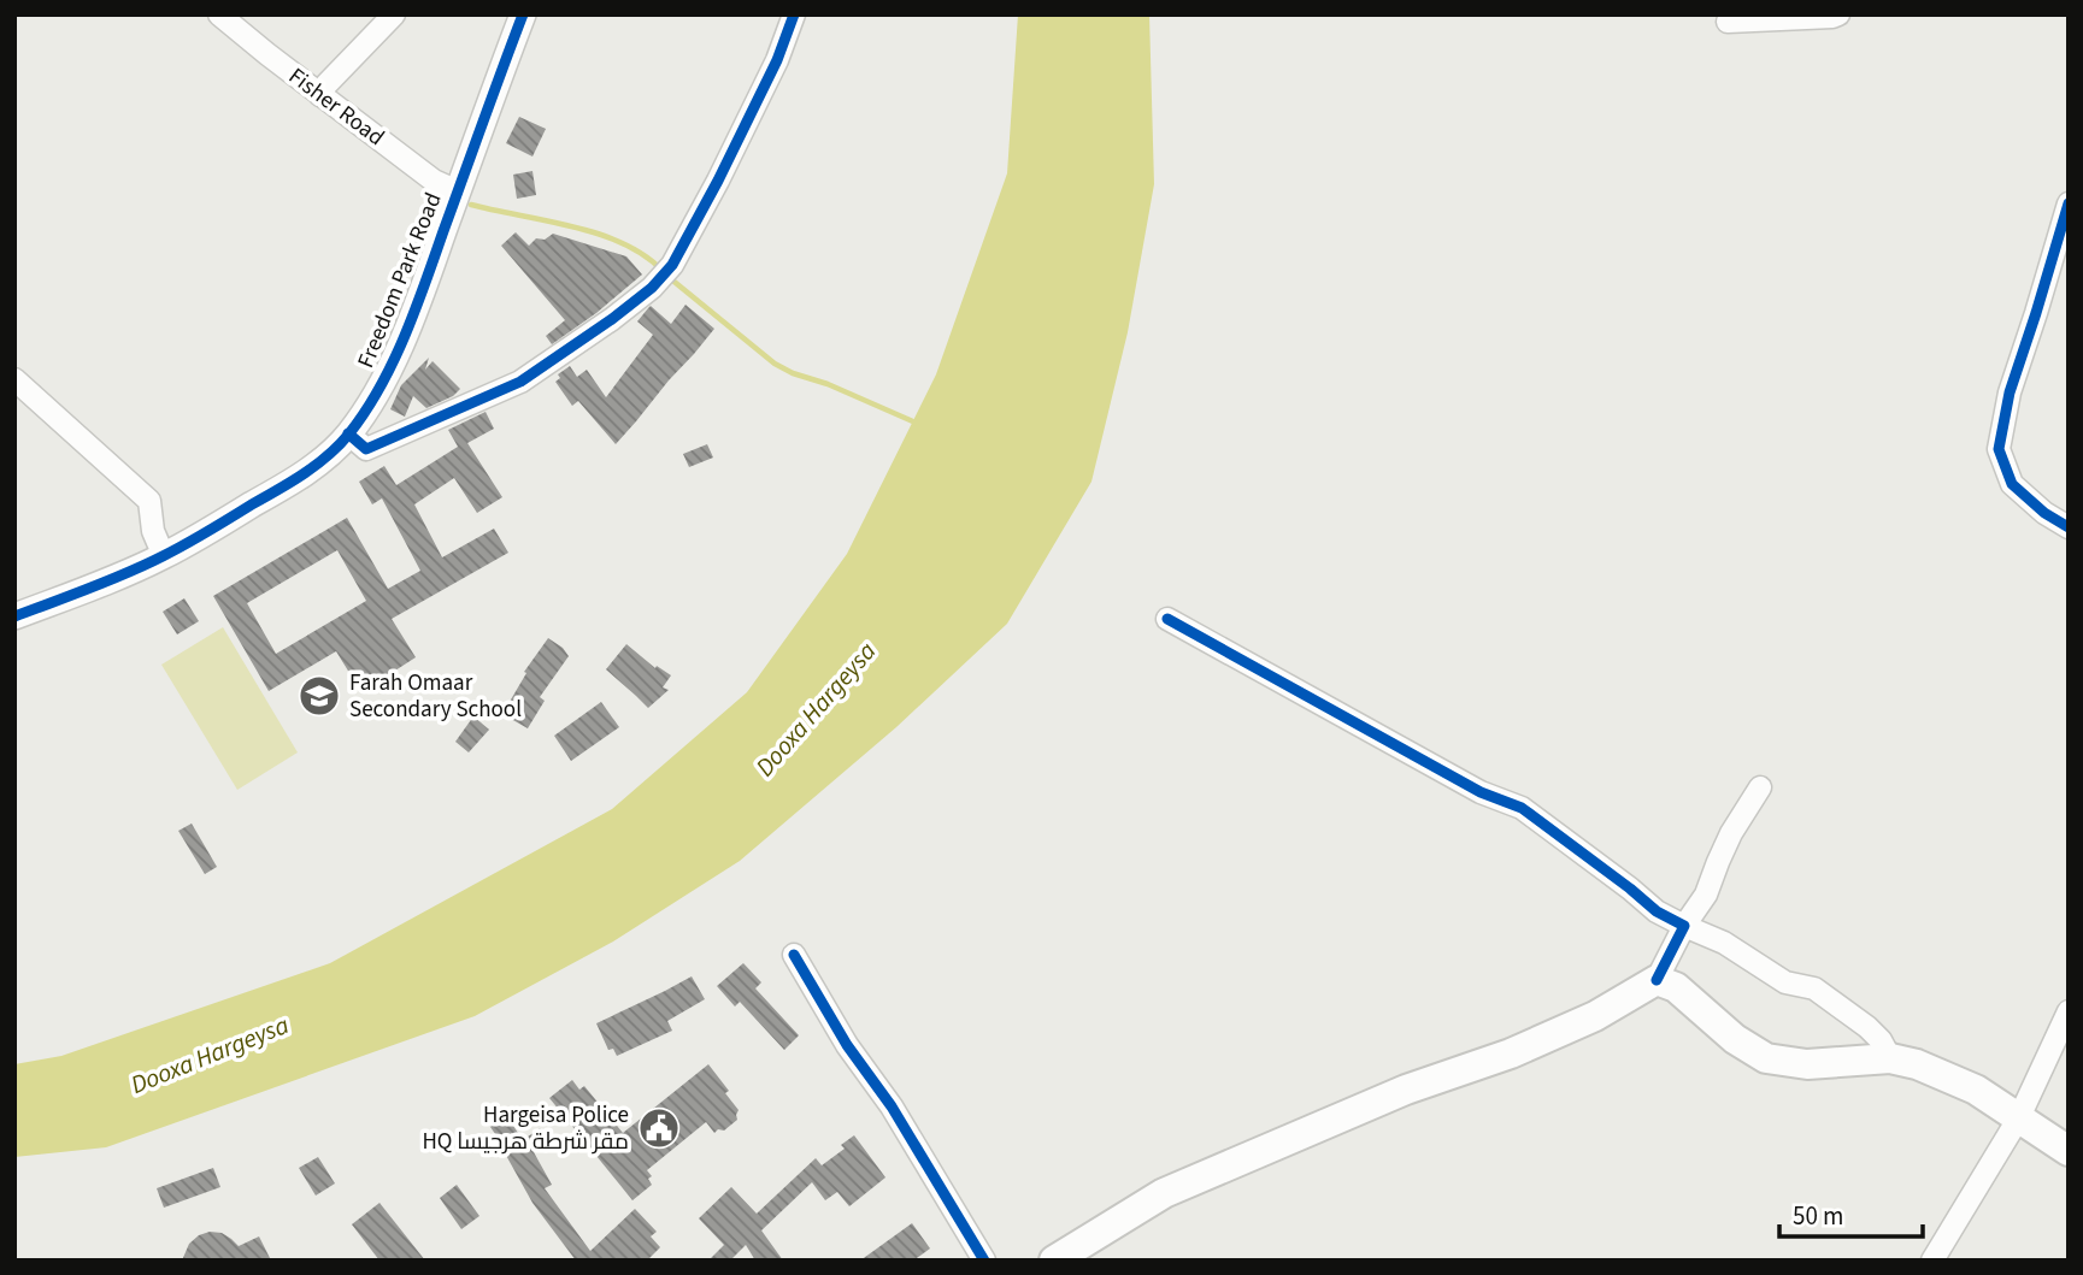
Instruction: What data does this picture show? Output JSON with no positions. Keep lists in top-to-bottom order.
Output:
{
  "streets": {
    "street": ["Fisher Road", "Freedom Park Road"]
  },
  "crossings": [
    ["Fisher Road", "Freedom Park Road"]
  ],
  "water": ["Dooxa Hargeysa"],
  "places": {
    "school or university": ["Farah Omaar Secondary School"],
    "public building": ["Hargeisa Police HQ مقر شرطة هرجيسا"]
  },
  "scale_bar": "50 m"
}
